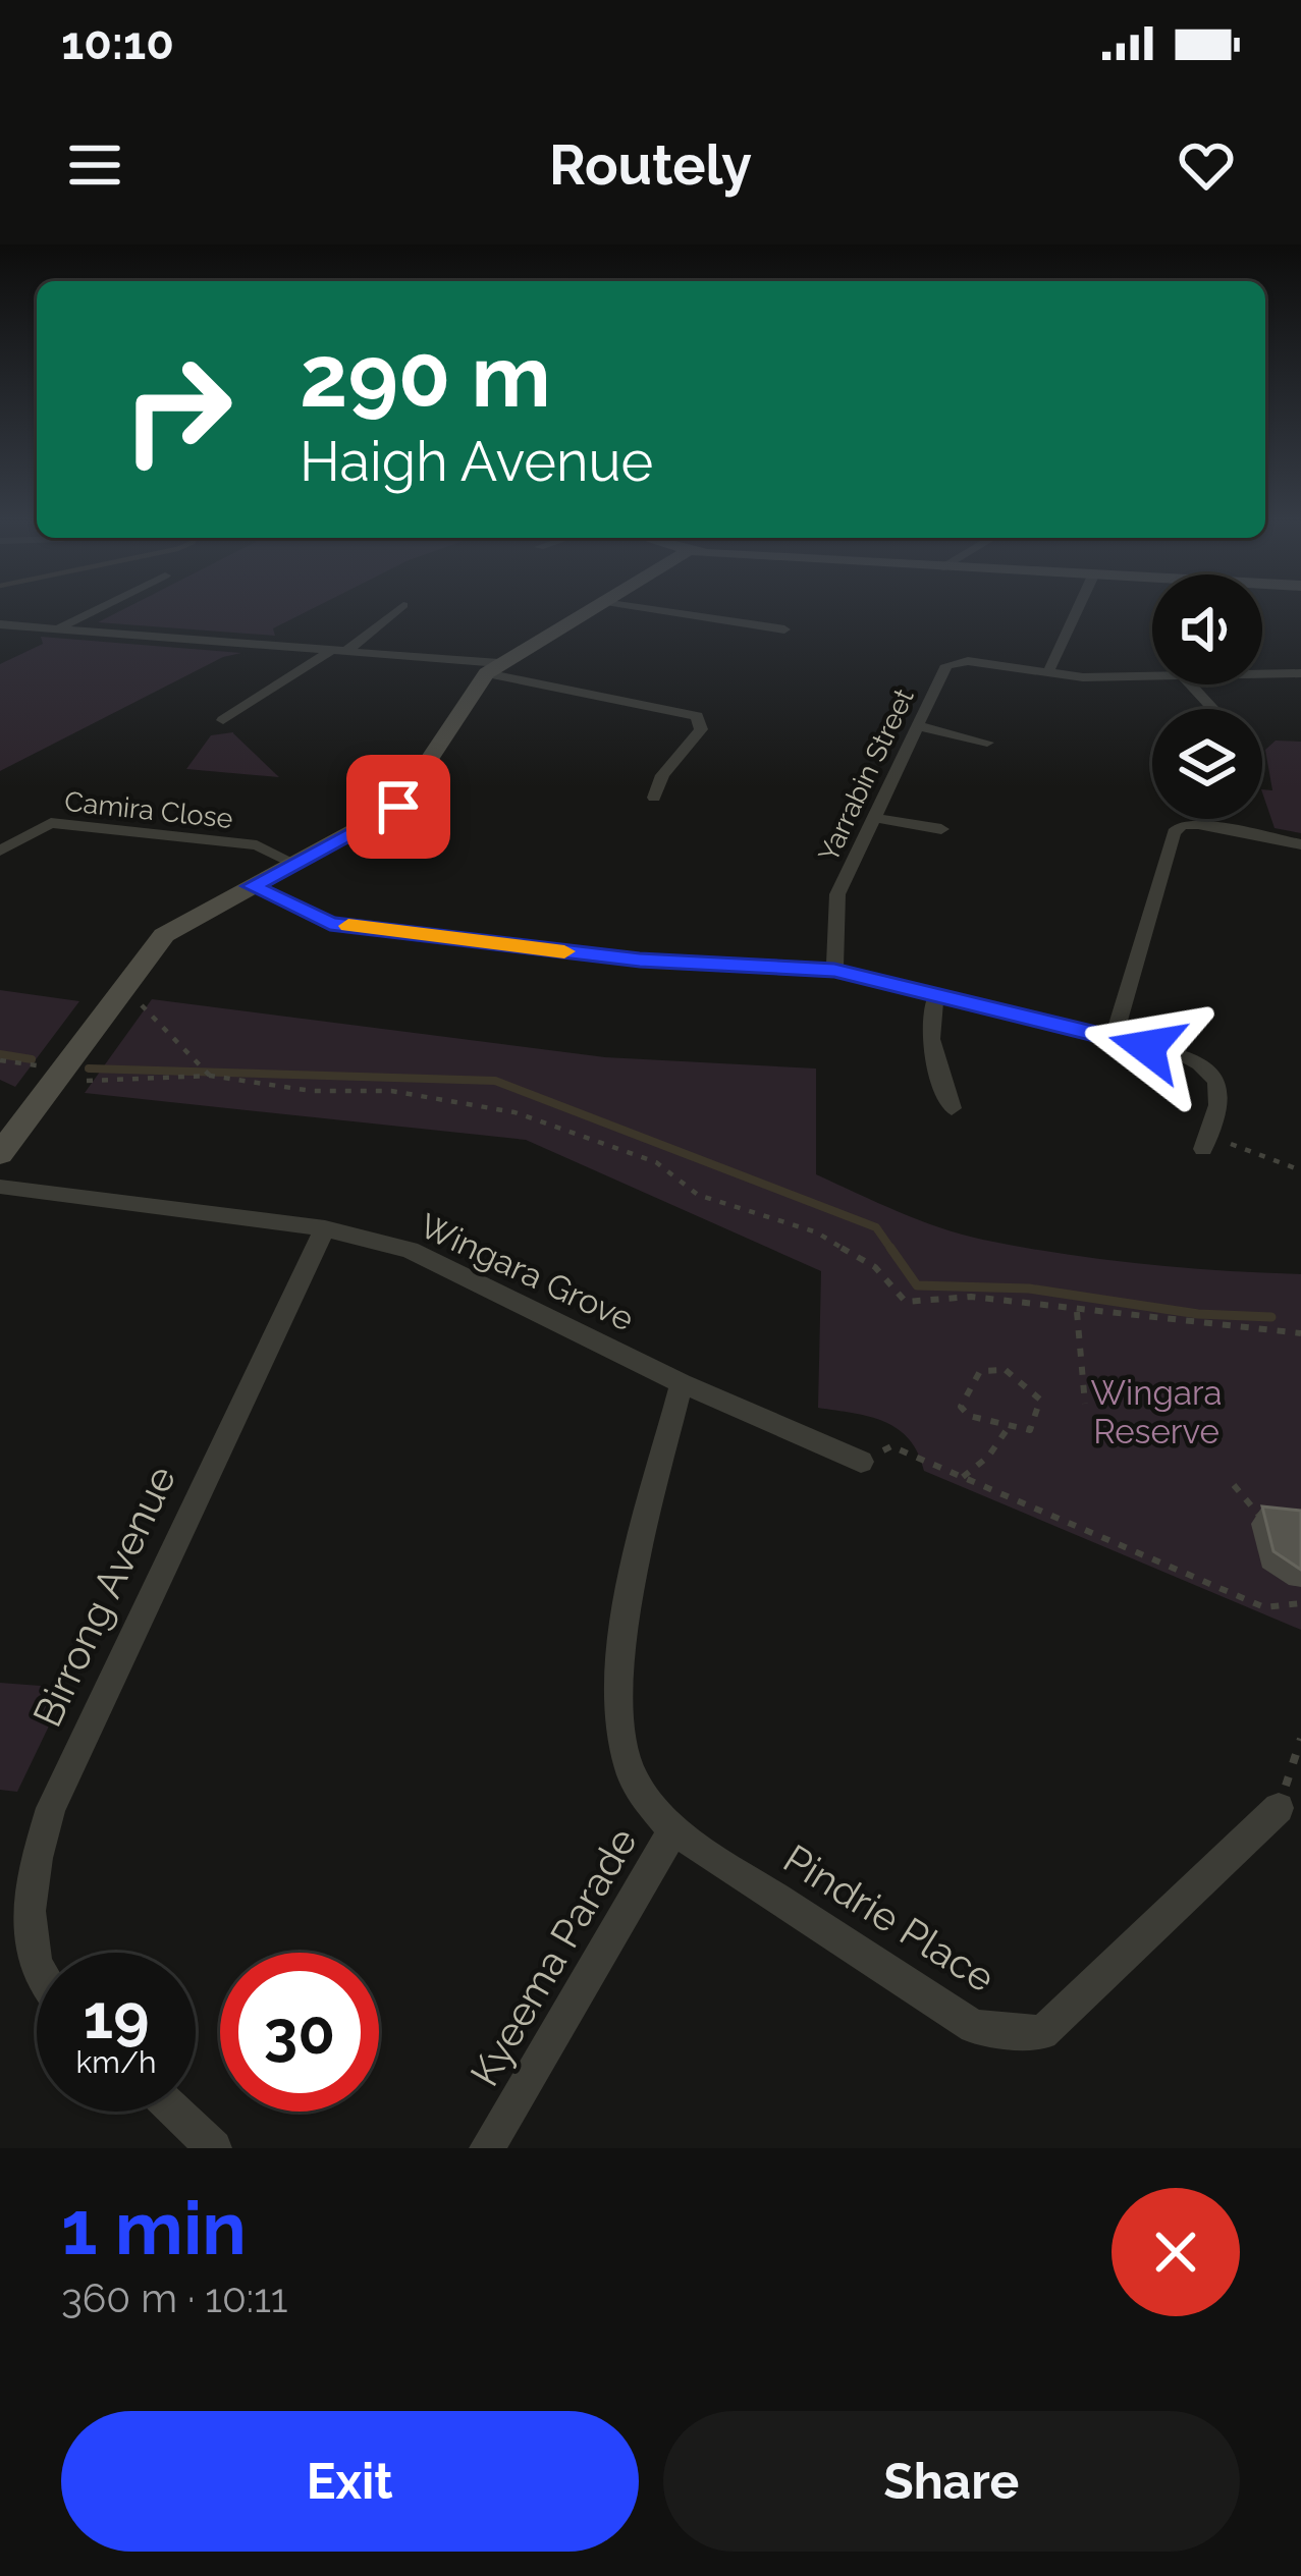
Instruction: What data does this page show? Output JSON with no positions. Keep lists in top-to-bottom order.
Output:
{
  "streets": {
    "street": [
      "Yarrabin Street",
      "Camira Close",
      "Wingara Grove",
      "Birrong Avenue",
      "Pindrie Place",
      "Kyeema Parade"
    ]
  },
  "crossings": [
    ["Wingara Grove", "Birrong Avenue"],
    ["Wingara Grove", "Kyeema Parade"],
    ["Pindrie Place", "Kyeema Parade"]
  ],
  "parks": ["Wingara Reserve"],
  "page": {
    "status": "10:10",
    "header": "Routely",
    "turn": ["290 m", "Haigh Avenue"],
    "speed": "19 km/h",
    "limit": "30",
    "heading": ["1 min", "360 m · 10:11"],
    "buttons": ["Exit", "Share"]
  }
}
